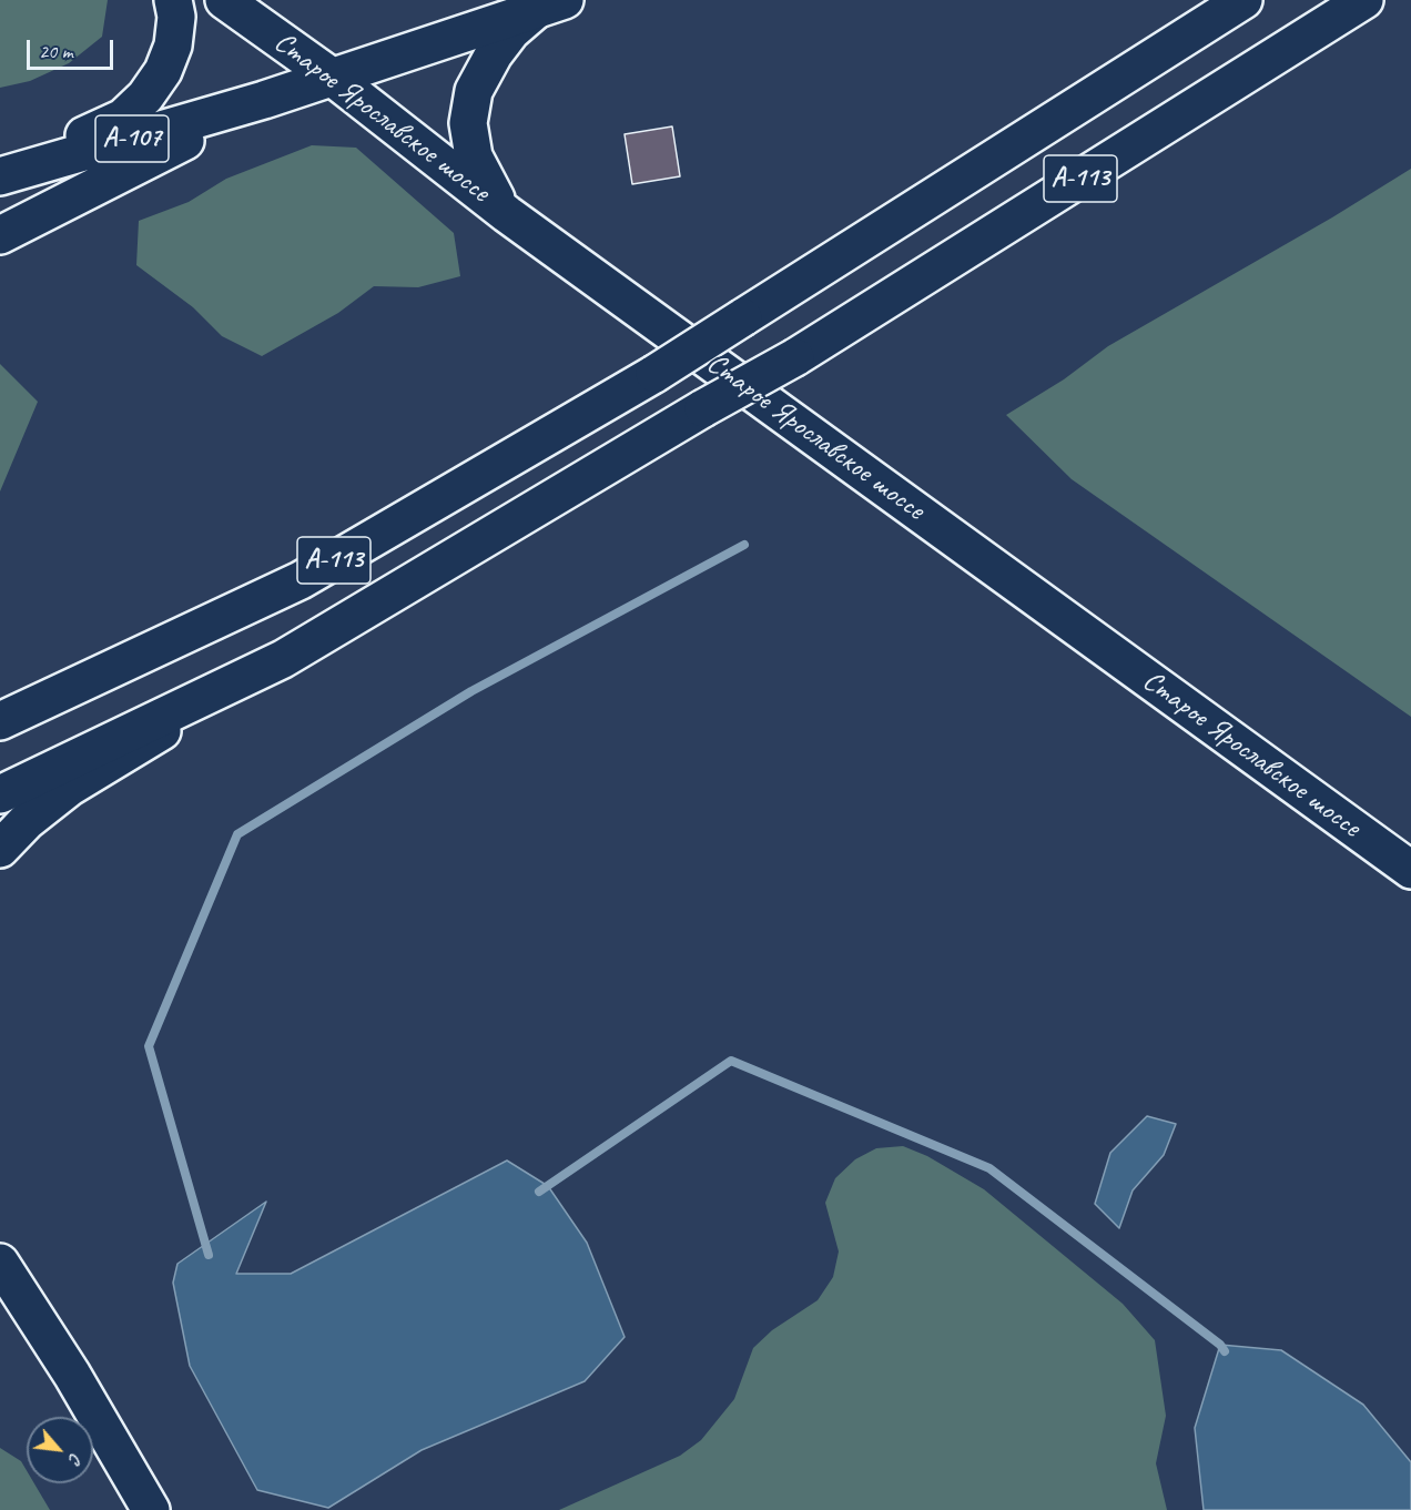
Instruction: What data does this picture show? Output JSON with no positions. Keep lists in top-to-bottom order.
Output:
{
  "streets": {
    "main road": ["Старое Ярославское шоссе", "А-107", "А-113"]
  },
  "crossings": [
    ["Старое Ярославское шоссе", "А-107"]
  ],
  "scale_bar": "20 m",
  "north": "bottom right"
}
